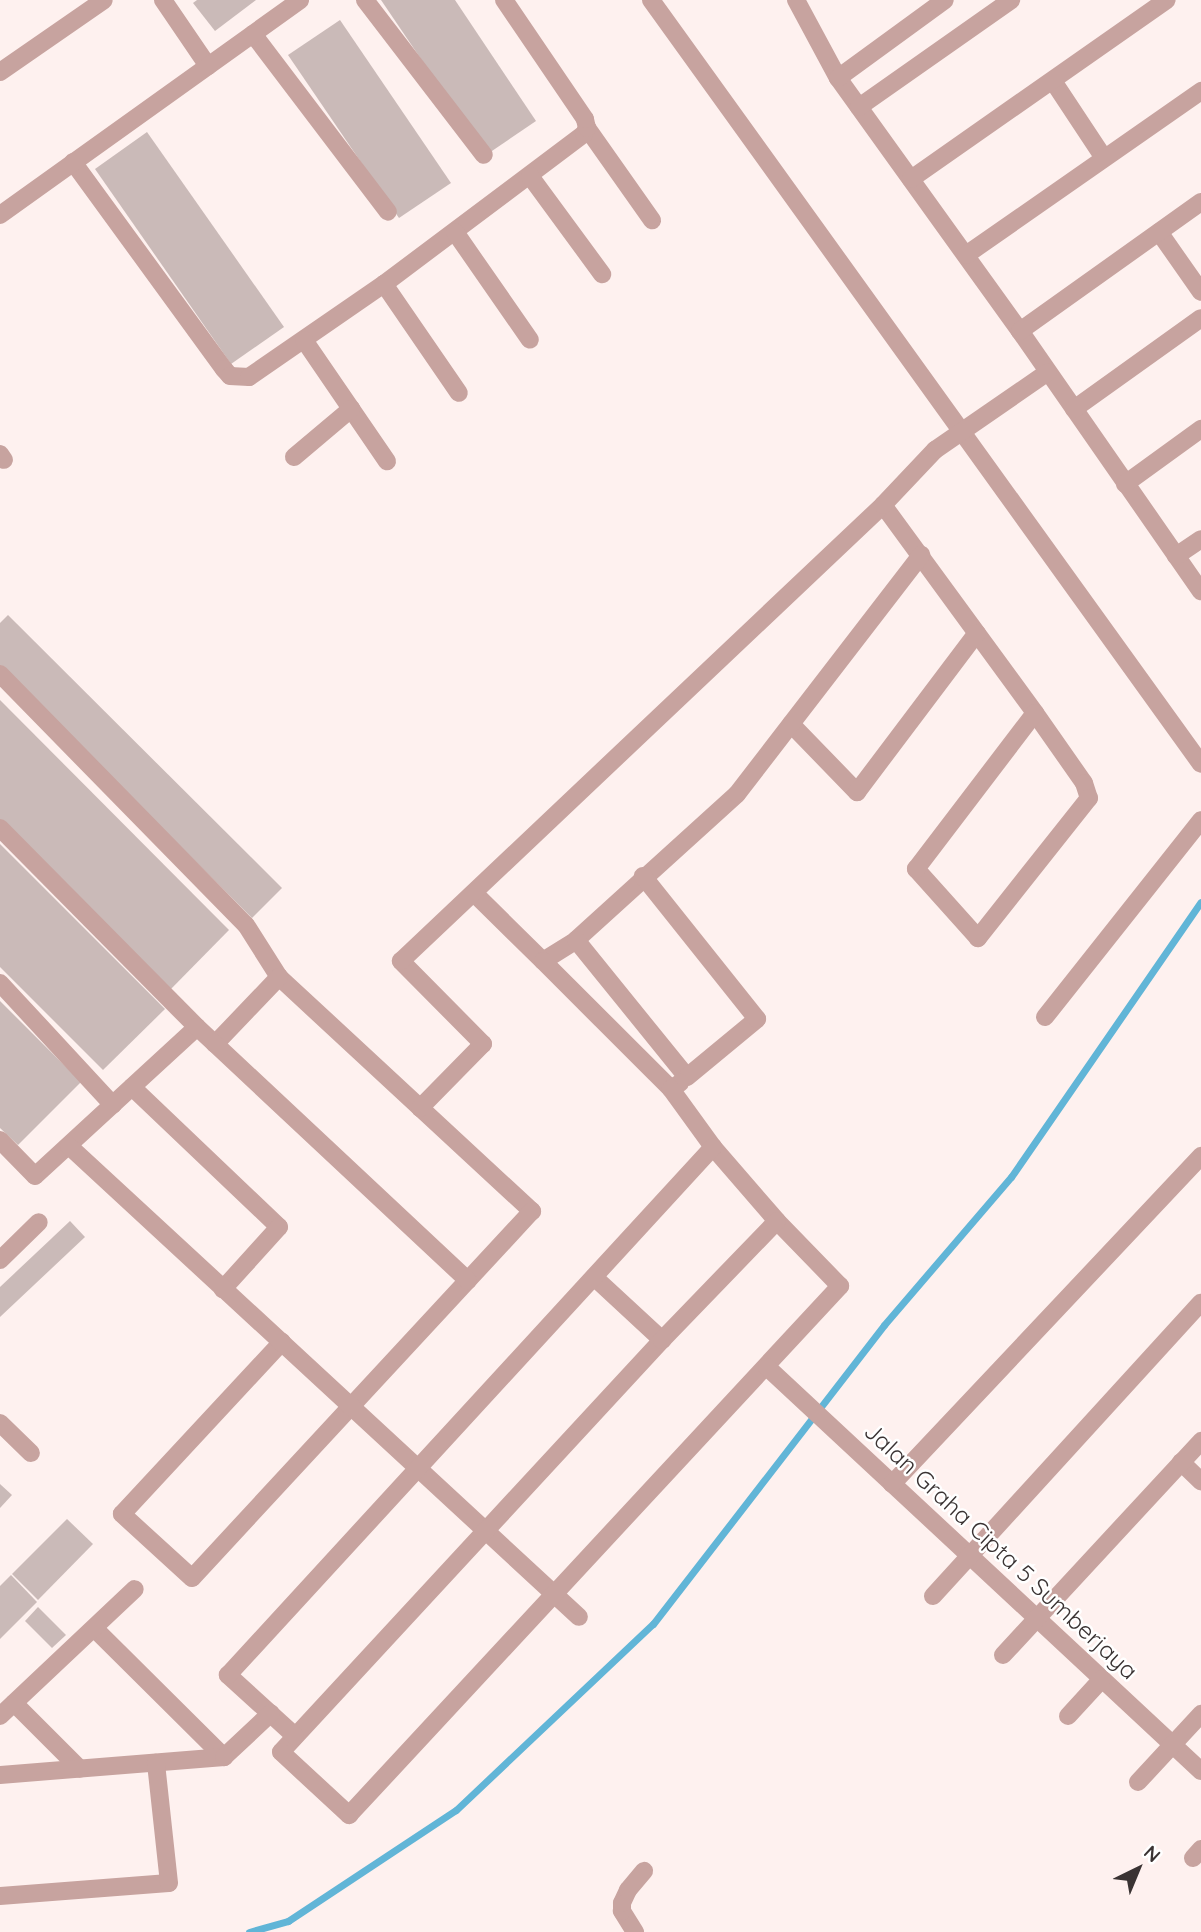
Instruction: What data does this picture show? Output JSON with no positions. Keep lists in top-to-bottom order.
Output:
{
  "streets": {
    "street": ["Jalan Graha Cipta 5 Sumberjaya"]
  },
  "north": "top right"
}
